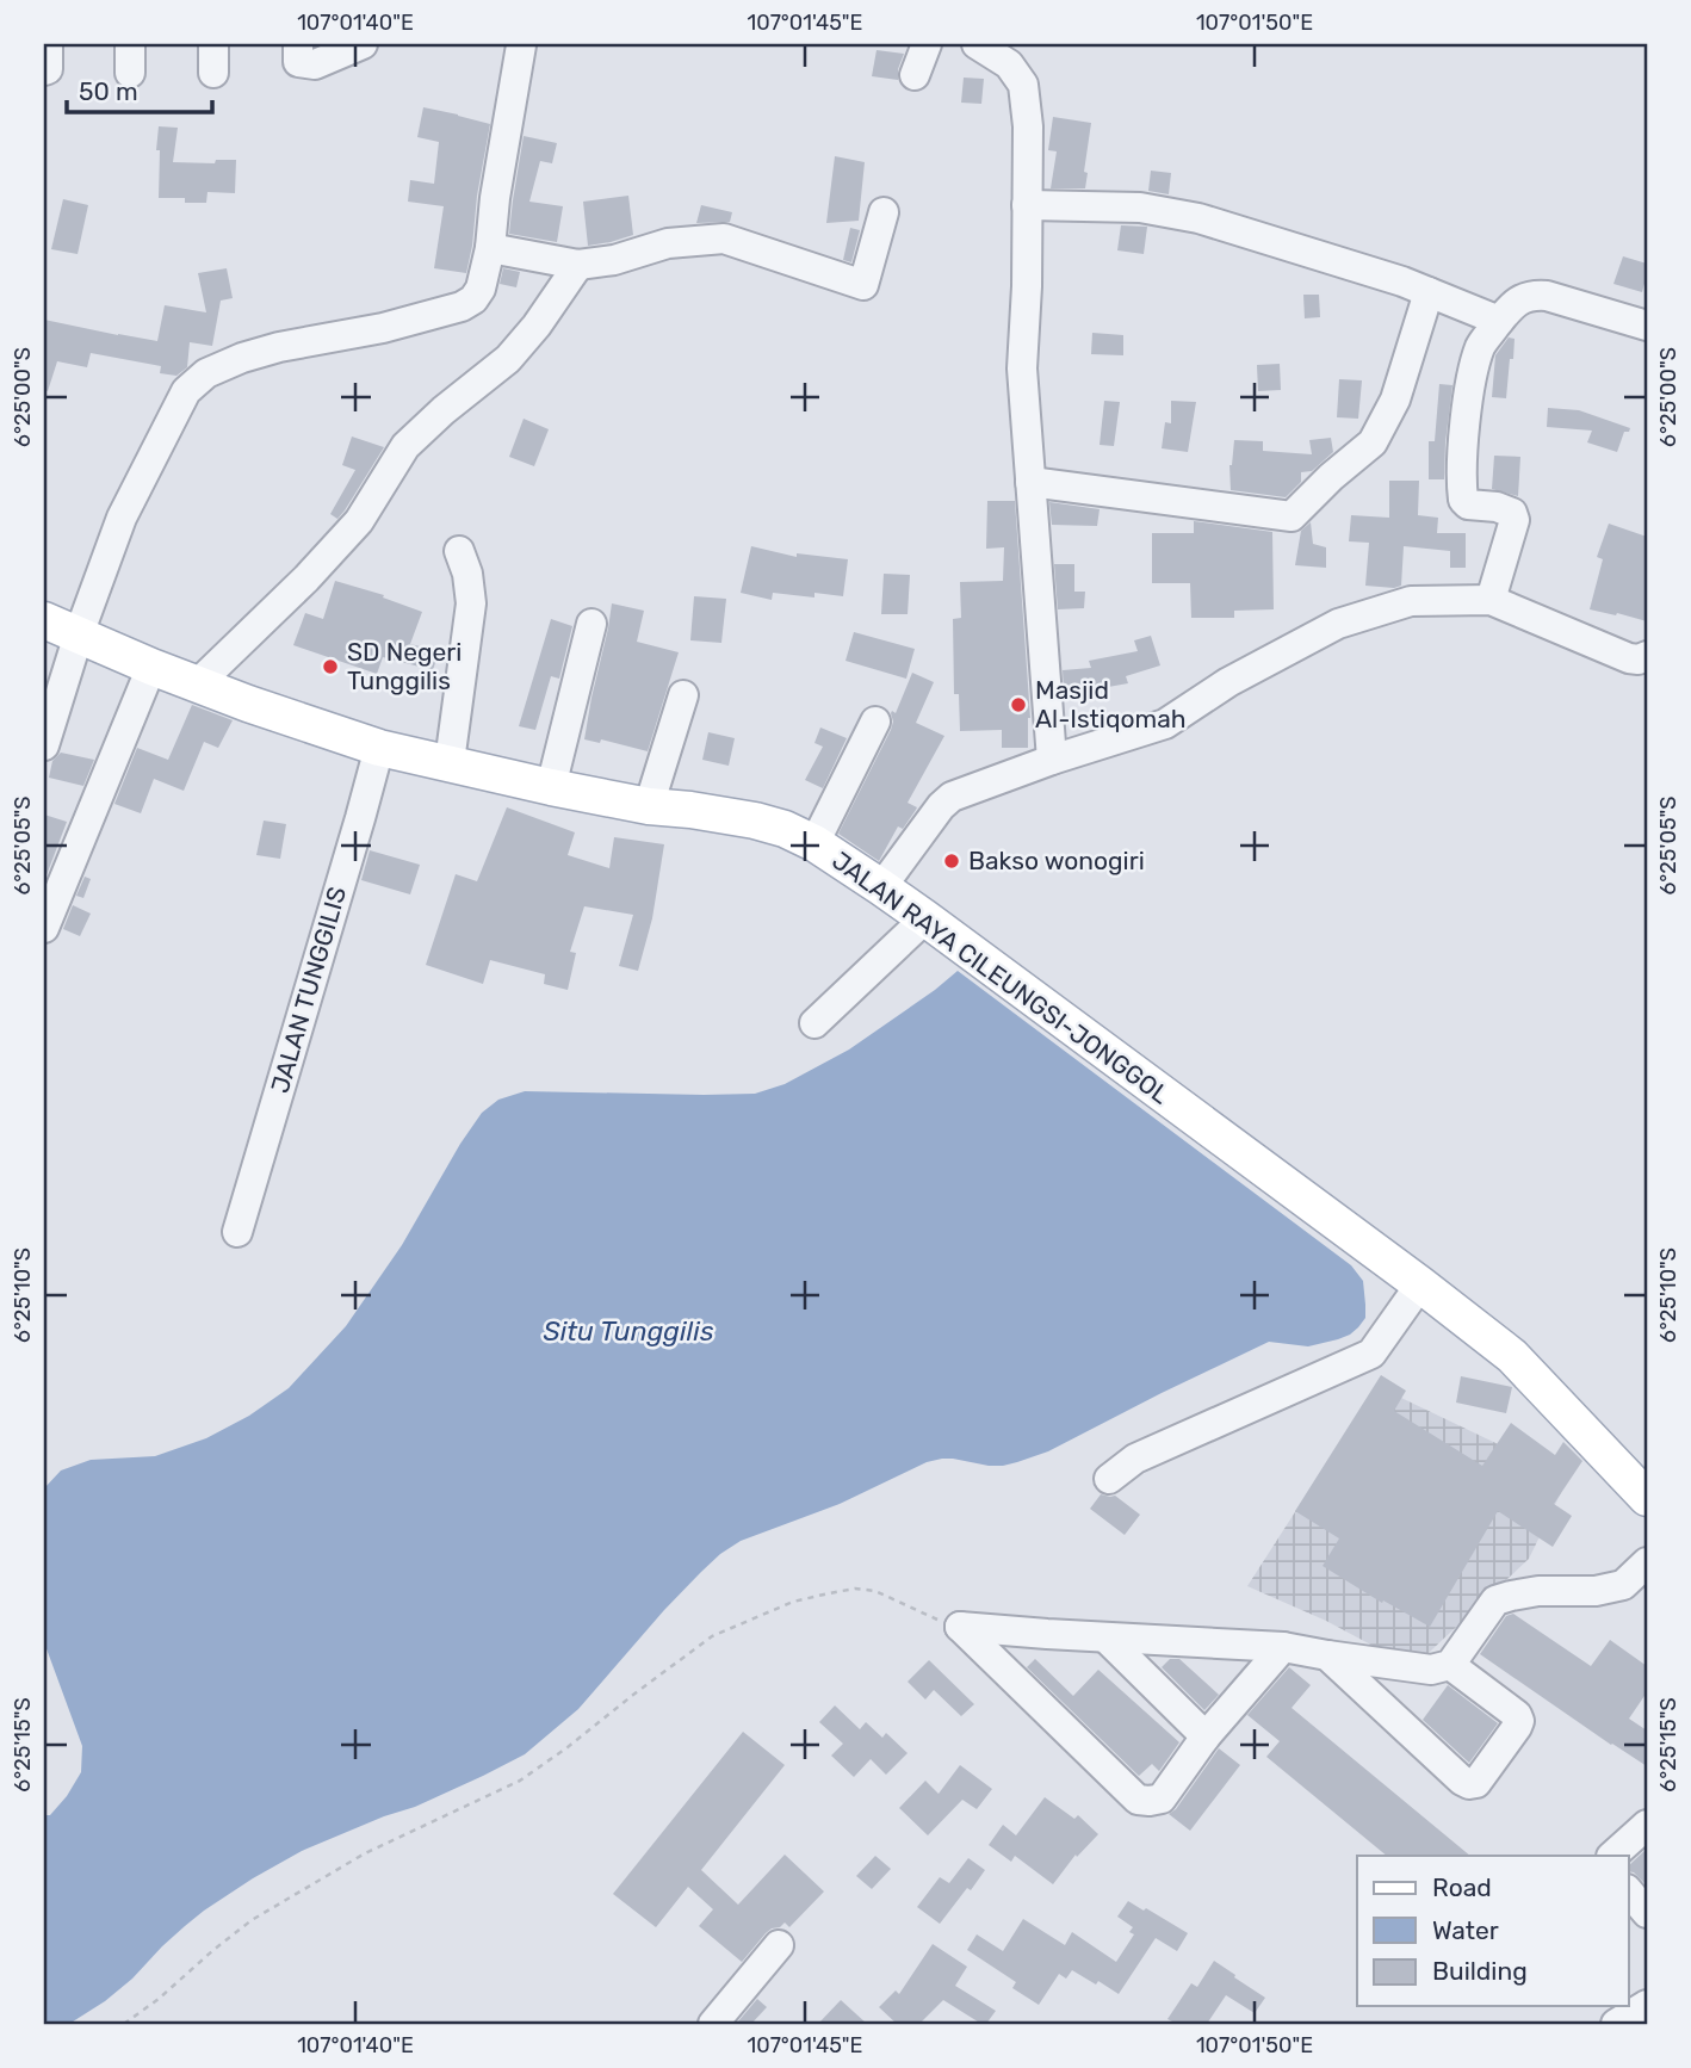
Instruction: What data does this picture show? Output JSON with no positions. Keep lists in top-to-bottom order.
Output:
{
  "streets": {
    "main road": ["JALAN RAYA CILEUNGSI-JONGGOL"],
    "street": ["JALAN TUNGGILIS"]
  },
  "crossings": [
    ["JALAN RAYA CILEUNGSI-JONGGOL", "JALAN TUNGGILIS"]
  ],
  "water": ["Situ Tunggilis"],
  "places": ["SD Negeri Tunggilis", "Masjid Al-Istiqomah", "Bakso wonogiri"],
  "legend": ["Road", "Water", "Building"],
  "scale_bar": "50 m",
  "coordinates": [
    "107°01'40\"E",
    "107°01'45\"E",
    "107°01'50\"E",
    "6°25'00\"S",
    "6°25'05\"S",
    "6°25'10\"S",
    "6°25'15\"S"
  ]
}
